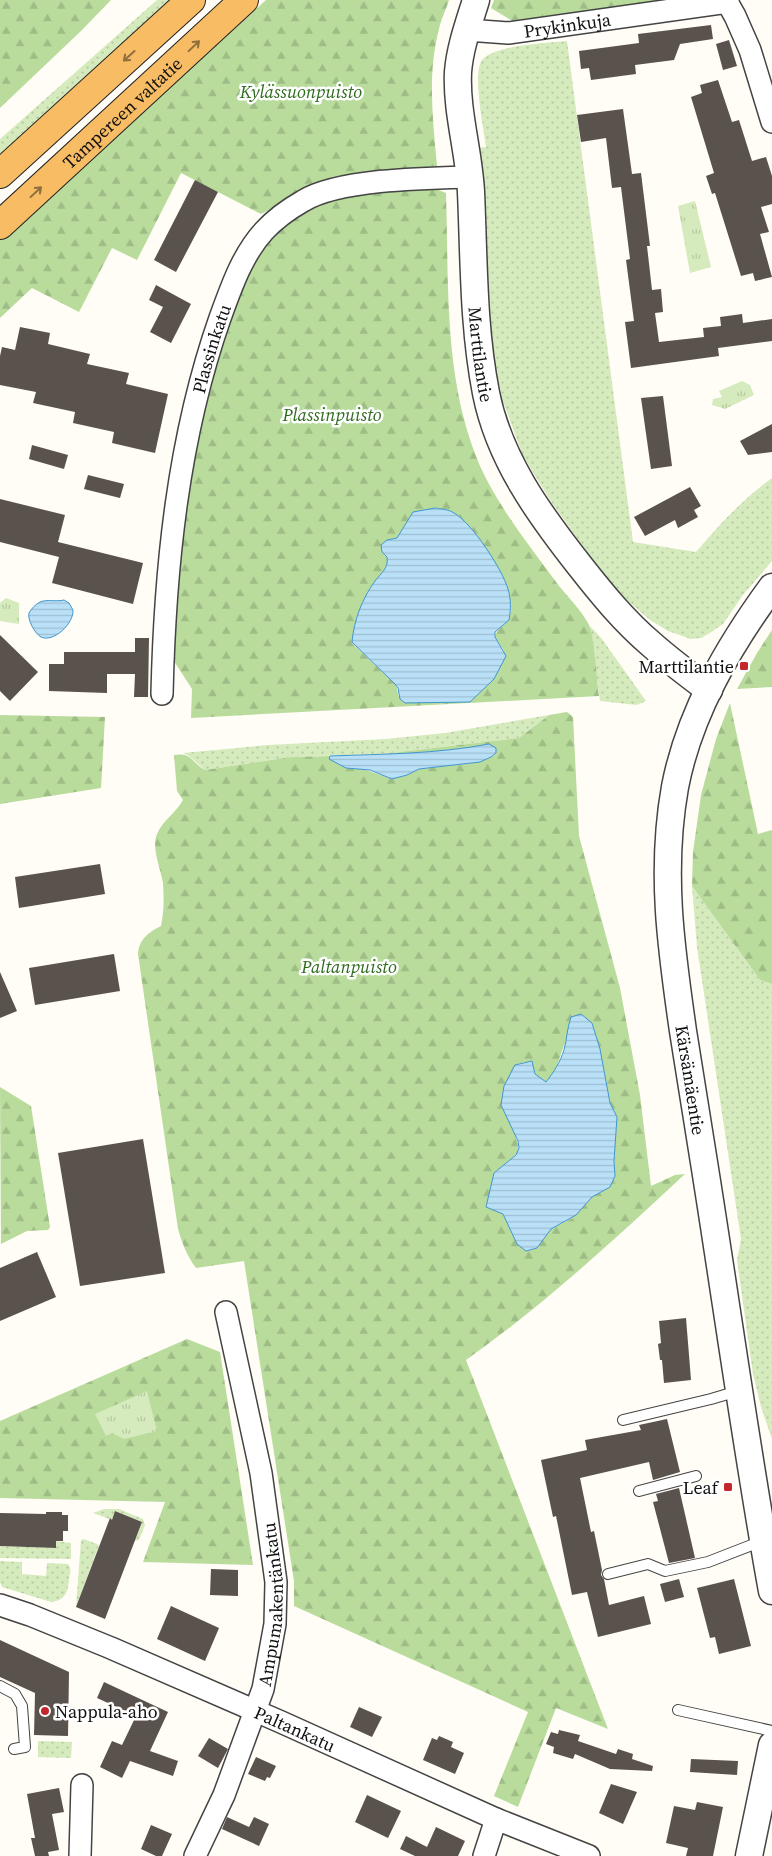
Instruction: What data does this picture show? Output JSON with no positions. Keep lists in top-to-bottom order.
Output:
{
  "streets": {
    "highway": ["Tampereen valtatie"],
    "street": [
      "Prykinkuja",
      "Plassinkatu",
      "Marttilantie",
      "Kärsämäentie",
      "Ampumakentänkatu",
      "Paltankatu"
    ]
  },
  "crossings": [
    ["Prykinkuja", "Marttilantie"],
    ["Plassinkatu", "Marttilantie"],
    ["Marttilantie", "Kärsämäentie"],
    ["Ampumakentänkatu", "Paltankatu"]
  ],
  "parks": ["Kylässuonpuisto", "Plassinpuisto", "Paltanpuisto"],
  "places": {
    "transit": ["Marttilantie", "Leaf"],
    "other": ["Nappula-aho"]
  }
}
